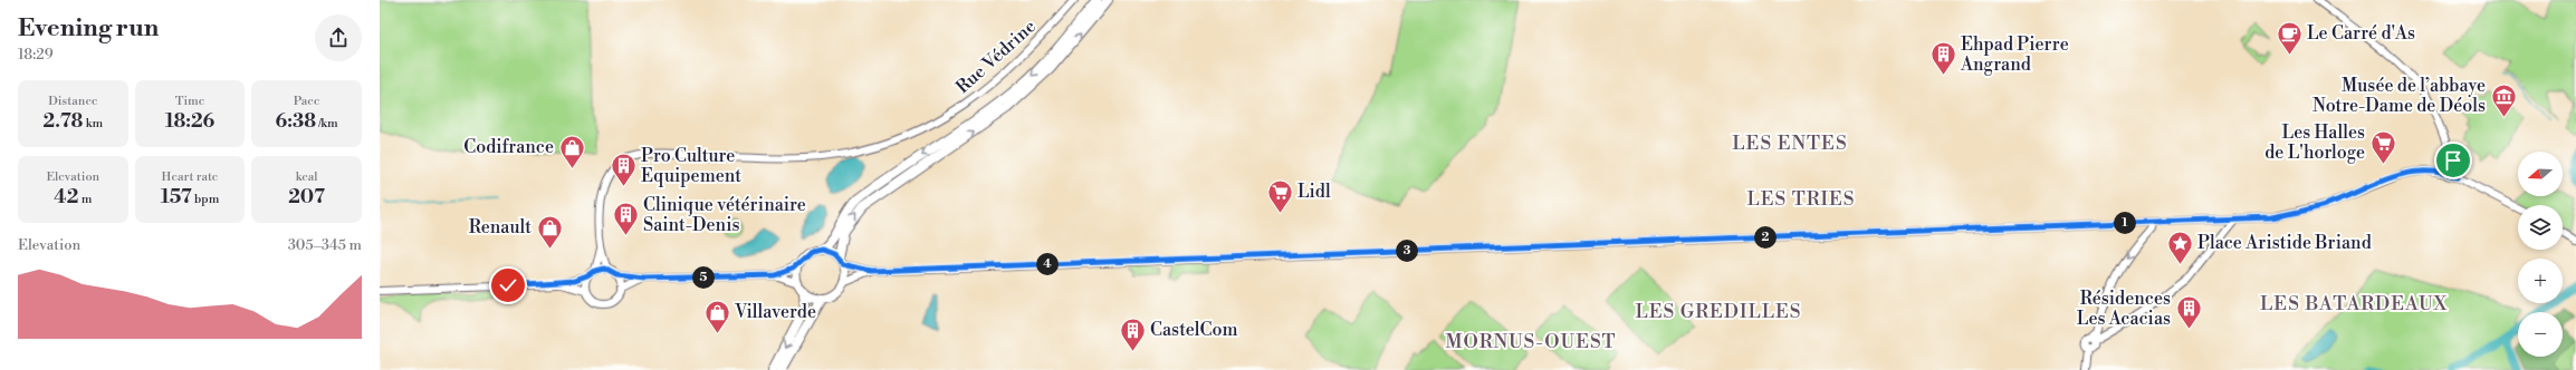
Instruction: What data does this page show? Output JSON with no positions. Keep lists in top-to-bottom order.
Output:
{
  "streets": {
    "main road": ["Rue Védrine"]
  },
  "districts": [
    "LES ENTES",
    "LES TRIES",
    "LES BATARDEAUX",
    "LES GREDILLES",
    "MORNUS-OUEST"
  ],
  "places": {
    "cafe": ["Le Carré d'As"],
    "building": [
      "Ehpad Pierre Angrand",
      "Pro Culture Equipement",
      "Clinique vétérinaire Saint-Denis",
      "Résidences Les Acacias",
      "CastelCom"
    ],
    "museum": ["Musée de l’abbaye Notre-Dame de Déols"],
    "supermarket": ["Les Halles de L'horloge", "Lidl"],
    "shop": ["Codifrance", "Renault", "Villaverde"],
    "place": ["Place Aristide Briand"]
  },
  "north": "left",
  "page": {
    "heading": ["Evening run", "18:29"],
    "stats": [
      ["Distance", "2.78 km"],
      ["Time", "18:26"],
      ["Pace", "6:38 /km"],
      ["Elevation", "42 m"],
      ["Heart rate", "157 bpm"],
      ["kcal", "207"]
    ],
    "map_buttons": ["+", "−"],
    "pins": [
      "1",
      "2",
      "3",
      "4",
      "5"
    ],
    "chart": ["Elevation", "305–345 m"]
  }
}
